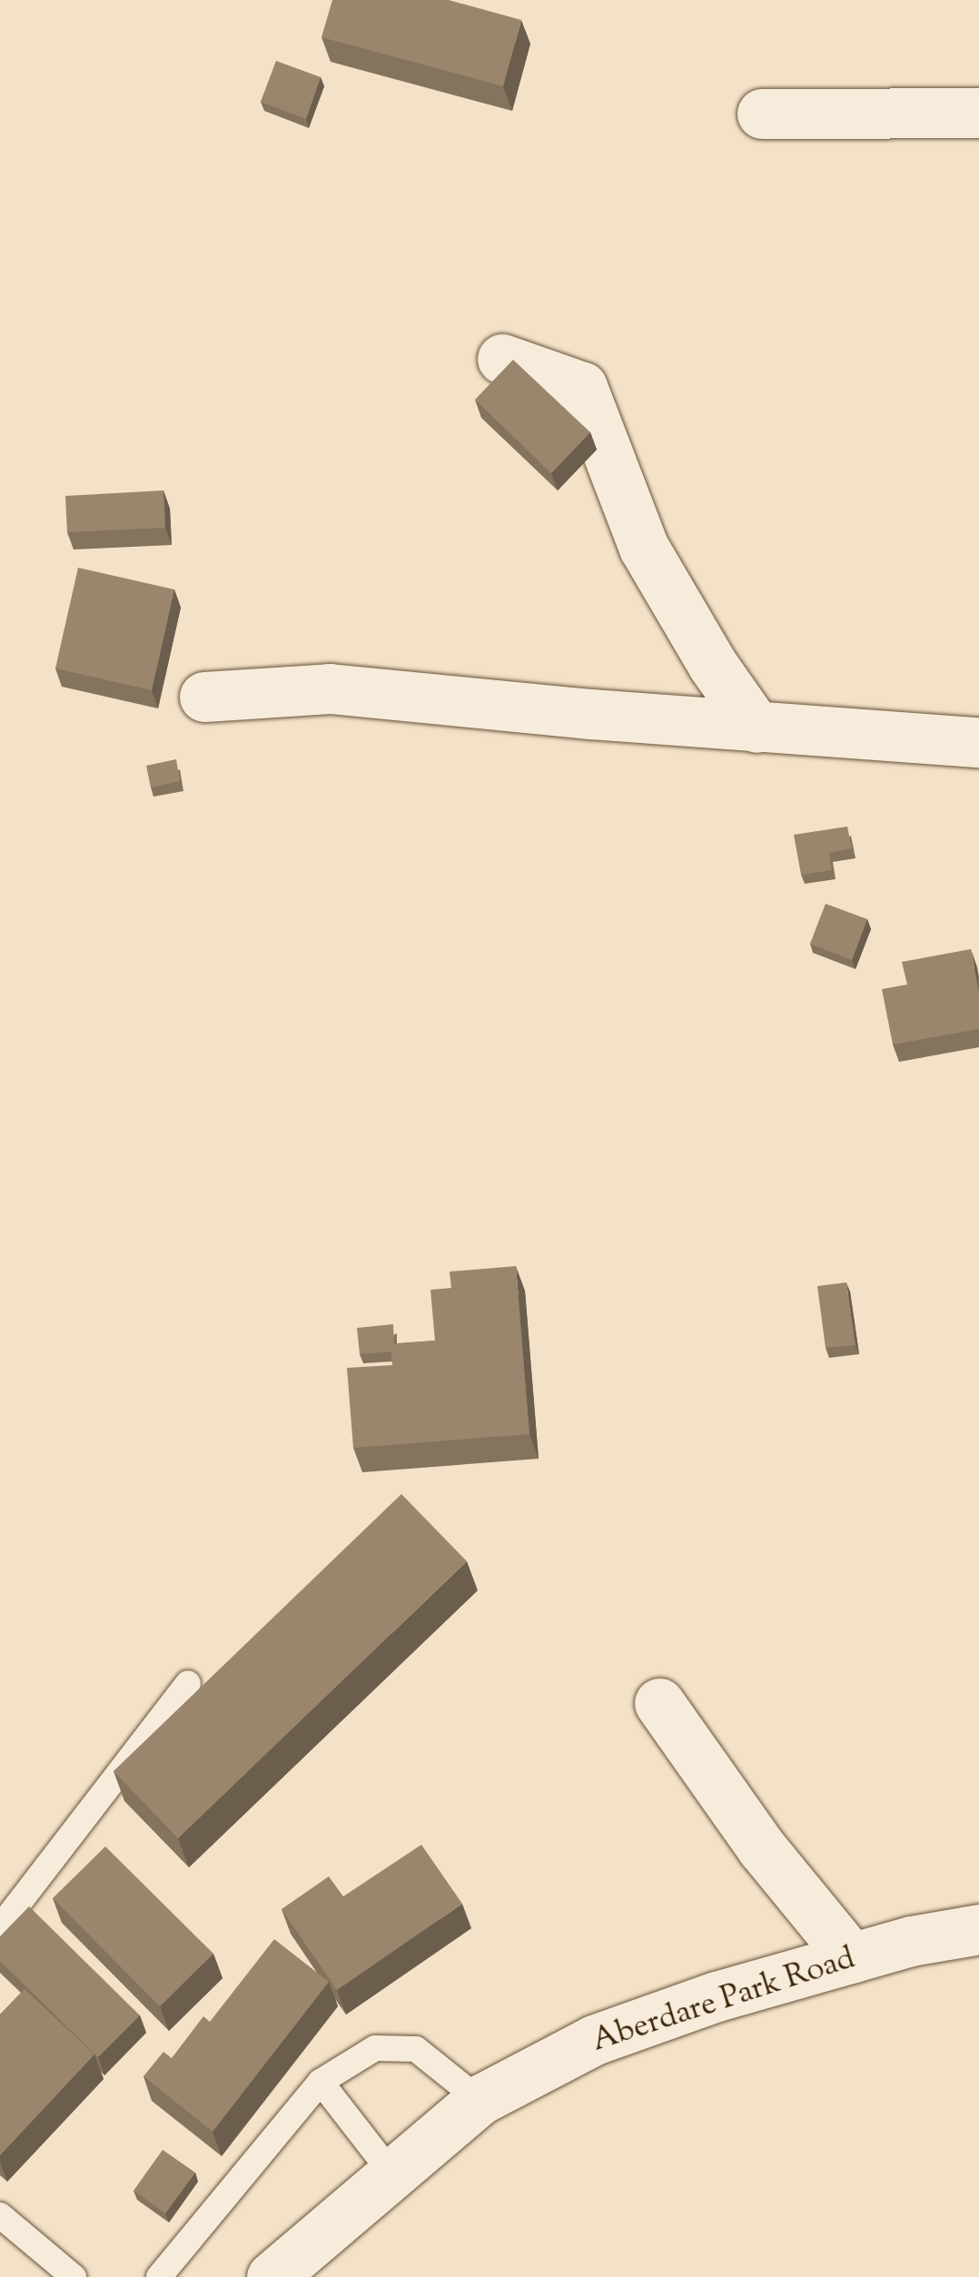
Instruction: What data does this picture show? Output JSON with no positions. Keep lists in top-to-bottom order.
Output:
{
  "streets": {
    "street": ["Aberdare Park Road"]
  }
}
